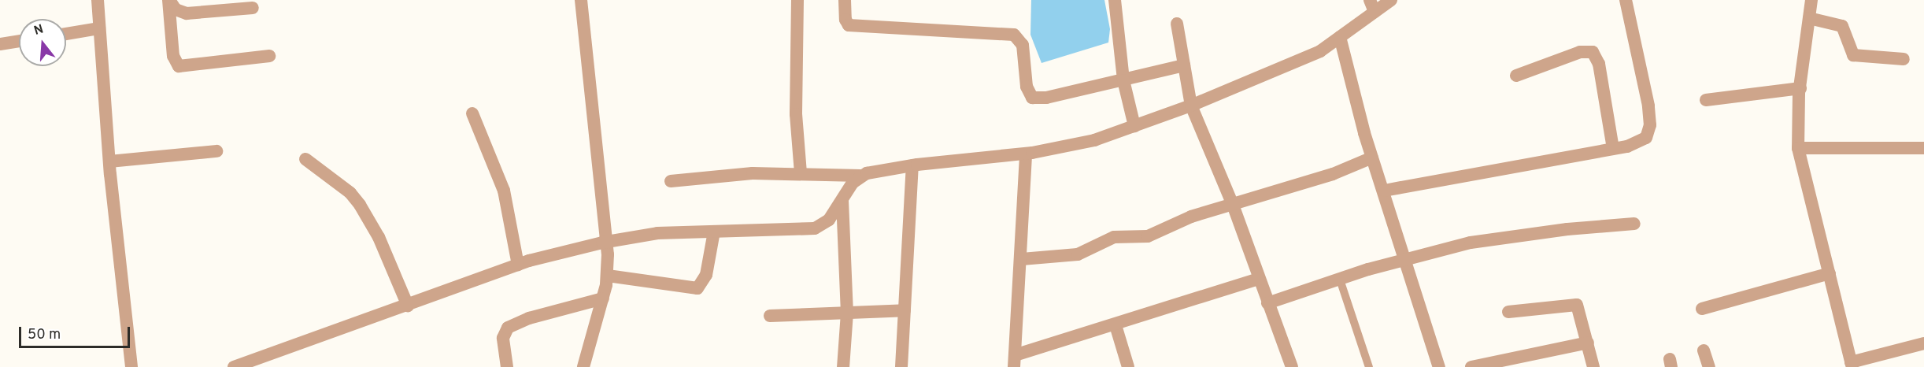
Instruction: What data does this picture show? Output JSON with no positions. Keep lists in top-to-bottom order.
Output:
{
  "scale_bar": "50 m",
  "north": "top"
}
